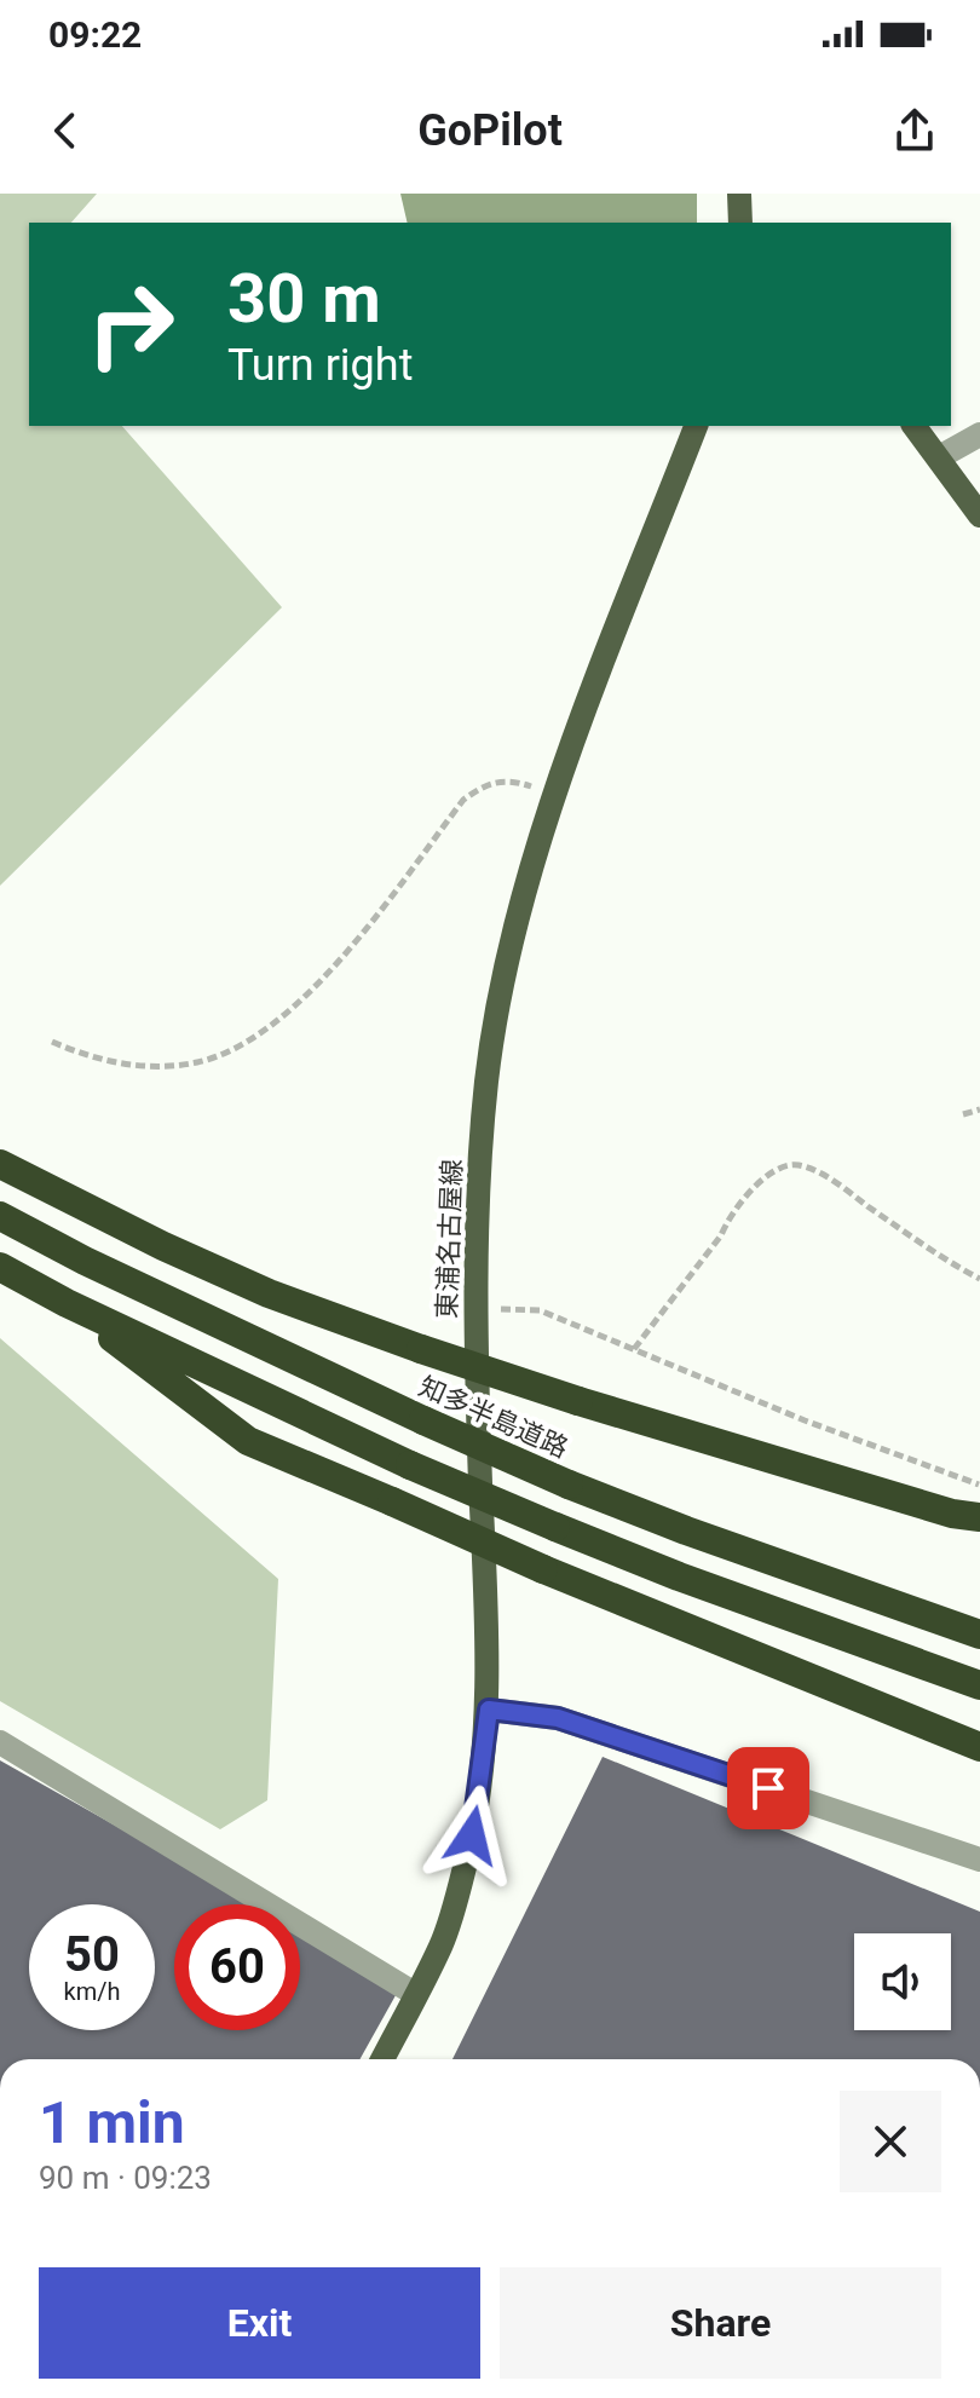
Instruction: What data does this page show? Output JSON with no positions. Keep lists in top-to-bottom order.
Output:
{
  "streets": {
    "highway": ["知多半島道路"],
    "main road": ["東浦名古屋線"]
  },
  "page": {
    "status": "09:22",
    "header": "GoPilot",
    "turn": ["30 m", "Turn right"],
    "speed": "50 km/h",
    "limit": "60",
    "heading": ["1 min", "90 m · 09:23"],
    "buttons": ["Exit", "Share"]
  }
}
